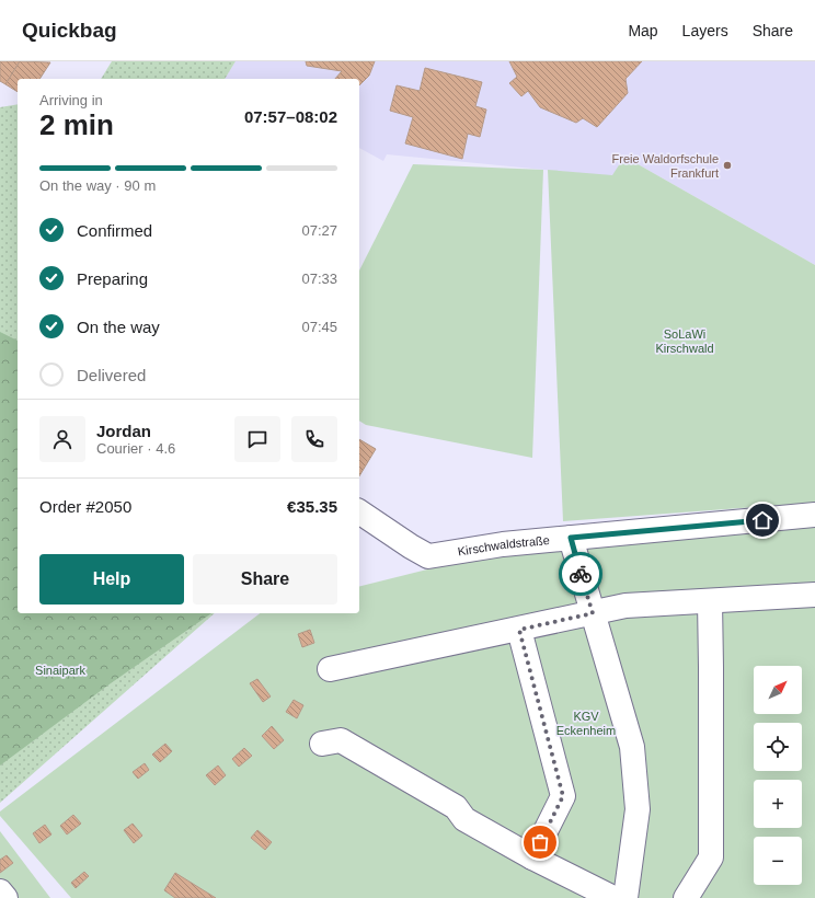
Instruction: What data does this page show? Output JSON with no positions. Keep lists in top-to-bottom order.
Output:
{
  "streets": {
    "lane": ["Kirschwaldstraße"]
  },
  "parks": ["SoLaWi Kirschwald", "Sinaipark", "KGV Eckenheim"],
  "places": ["Freie Waldorfschule Frankfurt"],
  "north": "top right",
  "page": {
    "header": "Quickbag",
    "nav": ["Map", "Layers", "Share"],
    "heading": ["2 min", "Arriving in", "07:57–08:02"],
    "panel": [
      "Jordan",
      "Courier · 4.6",
      "Order #2050",
      "€35.35"
    ],
    "bar": "On the way · 90 m",
    "list": [
      ["Confirmed", "07:27"],
      ["Preparing", "07:33"],
      ["On the way", "07:45"],
      "Delivered"
    ],
    "buttons": ["Help", "Share"],
    "map_buttons": ["+", "−"]
  }
}
